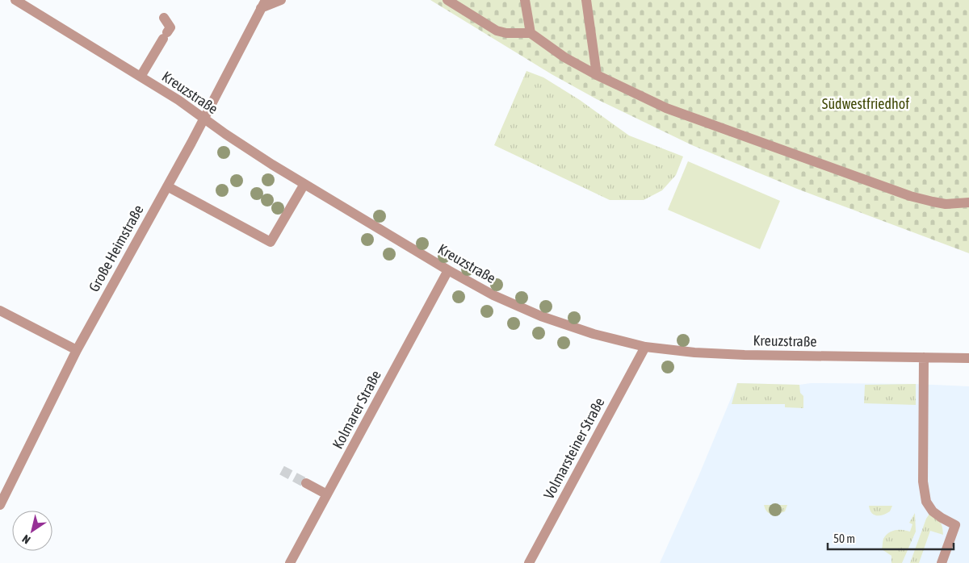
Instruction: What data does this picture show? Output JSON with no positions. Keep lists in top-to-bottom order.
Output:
{
  "streets": {
    "street": [
      "Kreuzstraße",
      "Große Heimstraße",
      "Kolmarer Straße",
      "Volmarsteiner Straße"
    ]
  },
  "crossings": [
    ["Kreuzstraße", "Große Heimstraße"],
    ["Kreuzstraße", "Kolmarer Straße"],
    ["Kreuzstraße", "Volmarsteiner Straße"]
  ],
  "parks": ["Südwestfriedhof"],
  "scale_bar": "50 m",
  "north": "bottom left"
}
